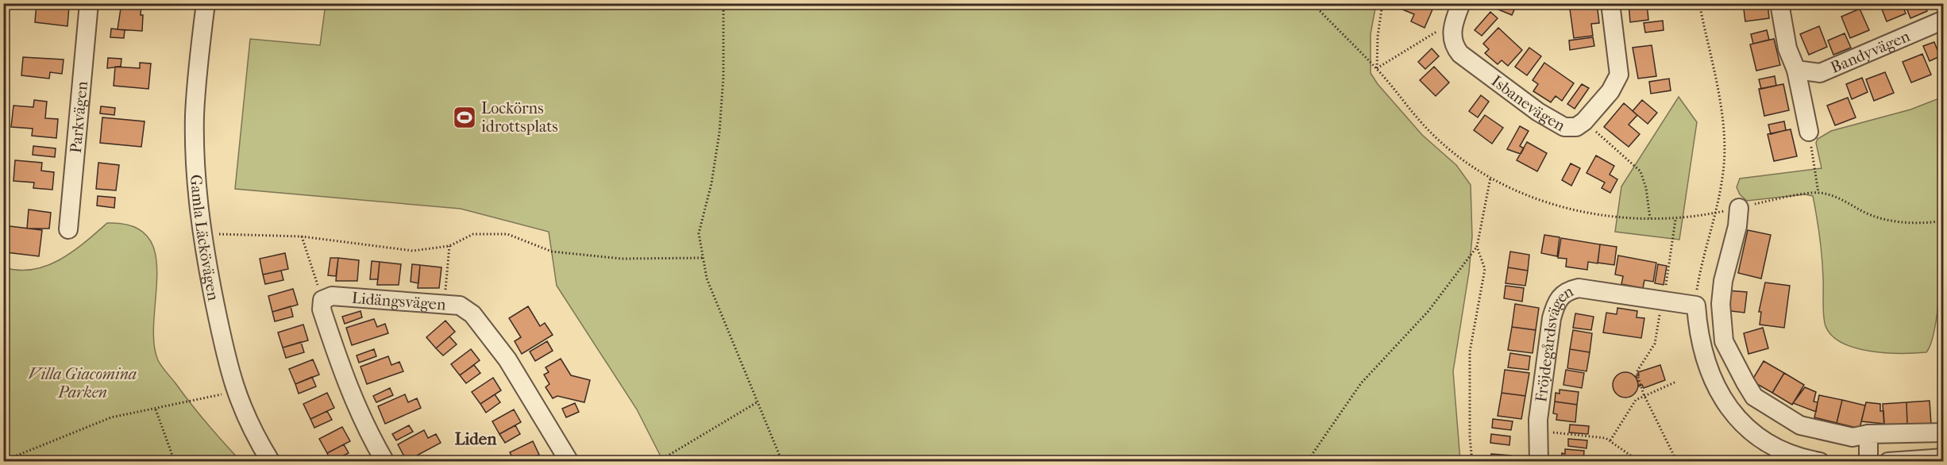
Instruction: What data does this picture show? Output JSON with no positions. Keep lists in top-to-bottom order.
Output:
{
  "streets": {
    "street": [
      "Bandyvägen",
      "Isbanevägen",
      "Parkvägen",
      "Gamla Läckövägen",
      "Lidängsvägen",
      "Fröjdegårdsvägen"
    ]
  },
  "districts": ["Liden"],
  "parks": ["Villa Giacomina Parken"],
  "places": {
    "sports": ["Lockörns idrottsplats"]
  }
}
